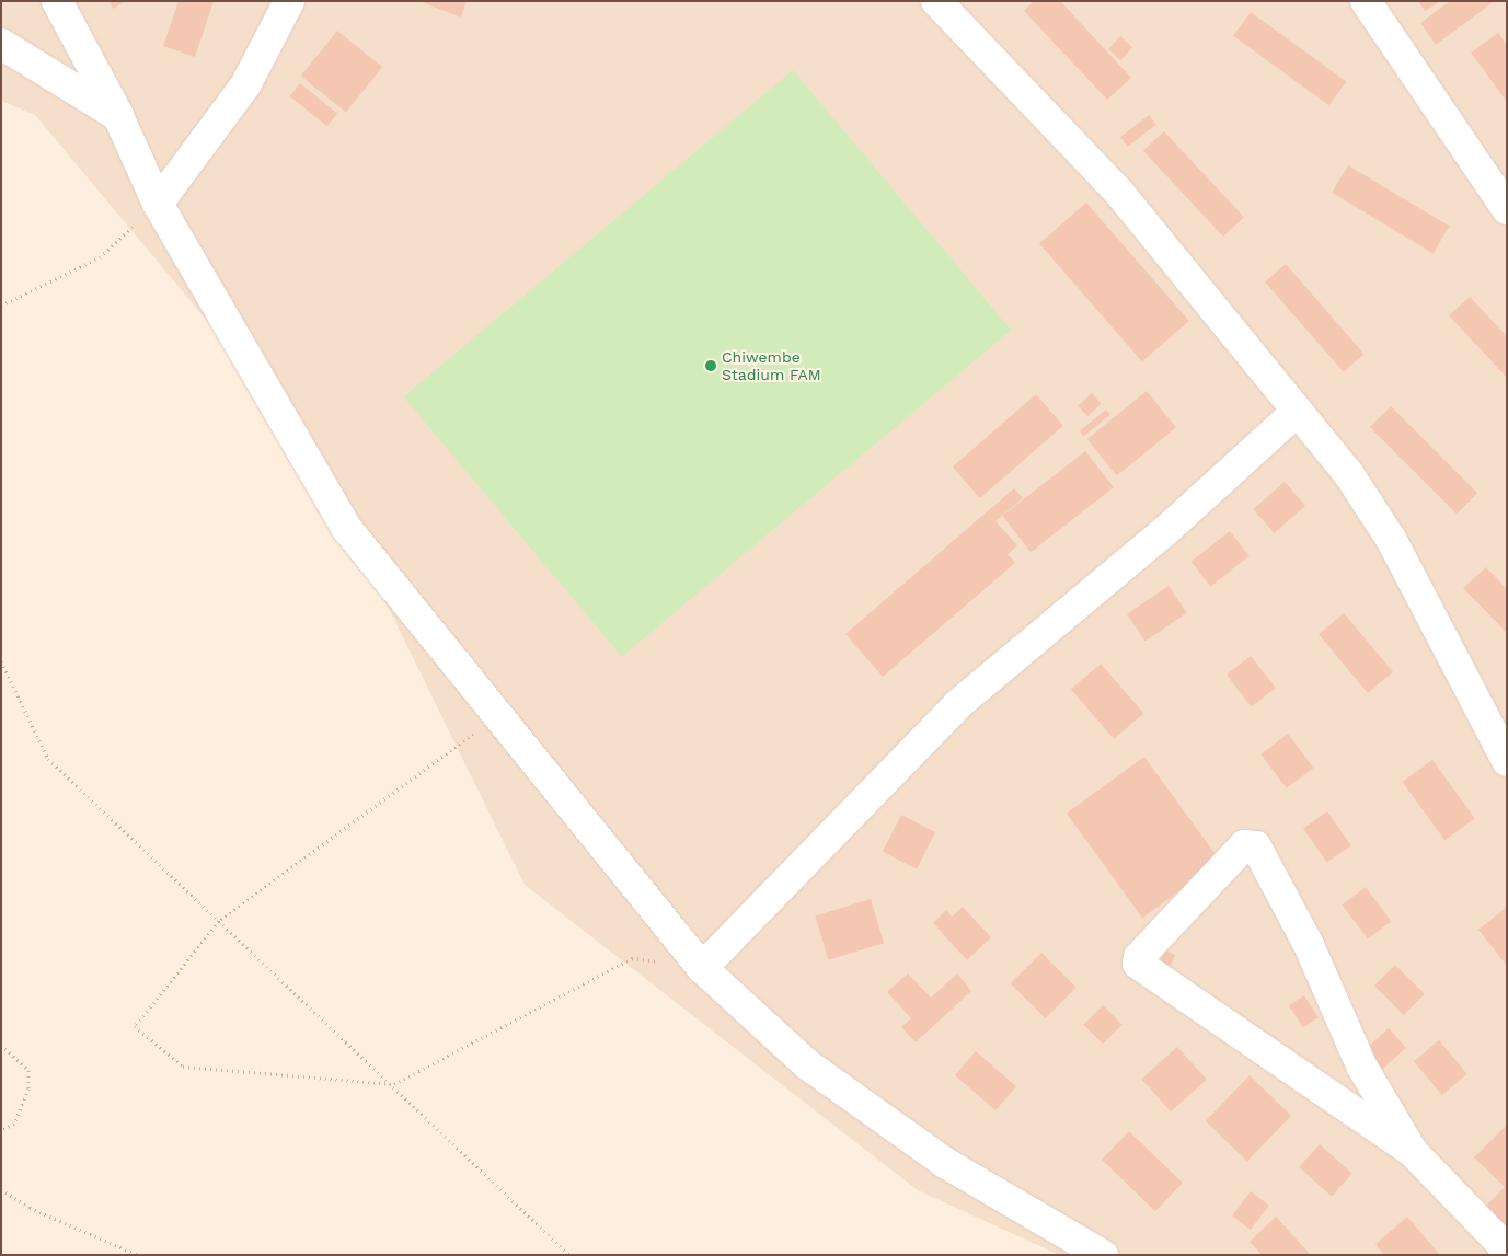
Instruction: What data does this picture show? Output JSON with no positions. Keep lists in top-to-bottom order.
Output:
{
  "places": ["Chiwembe Stadium FAM"]
}
